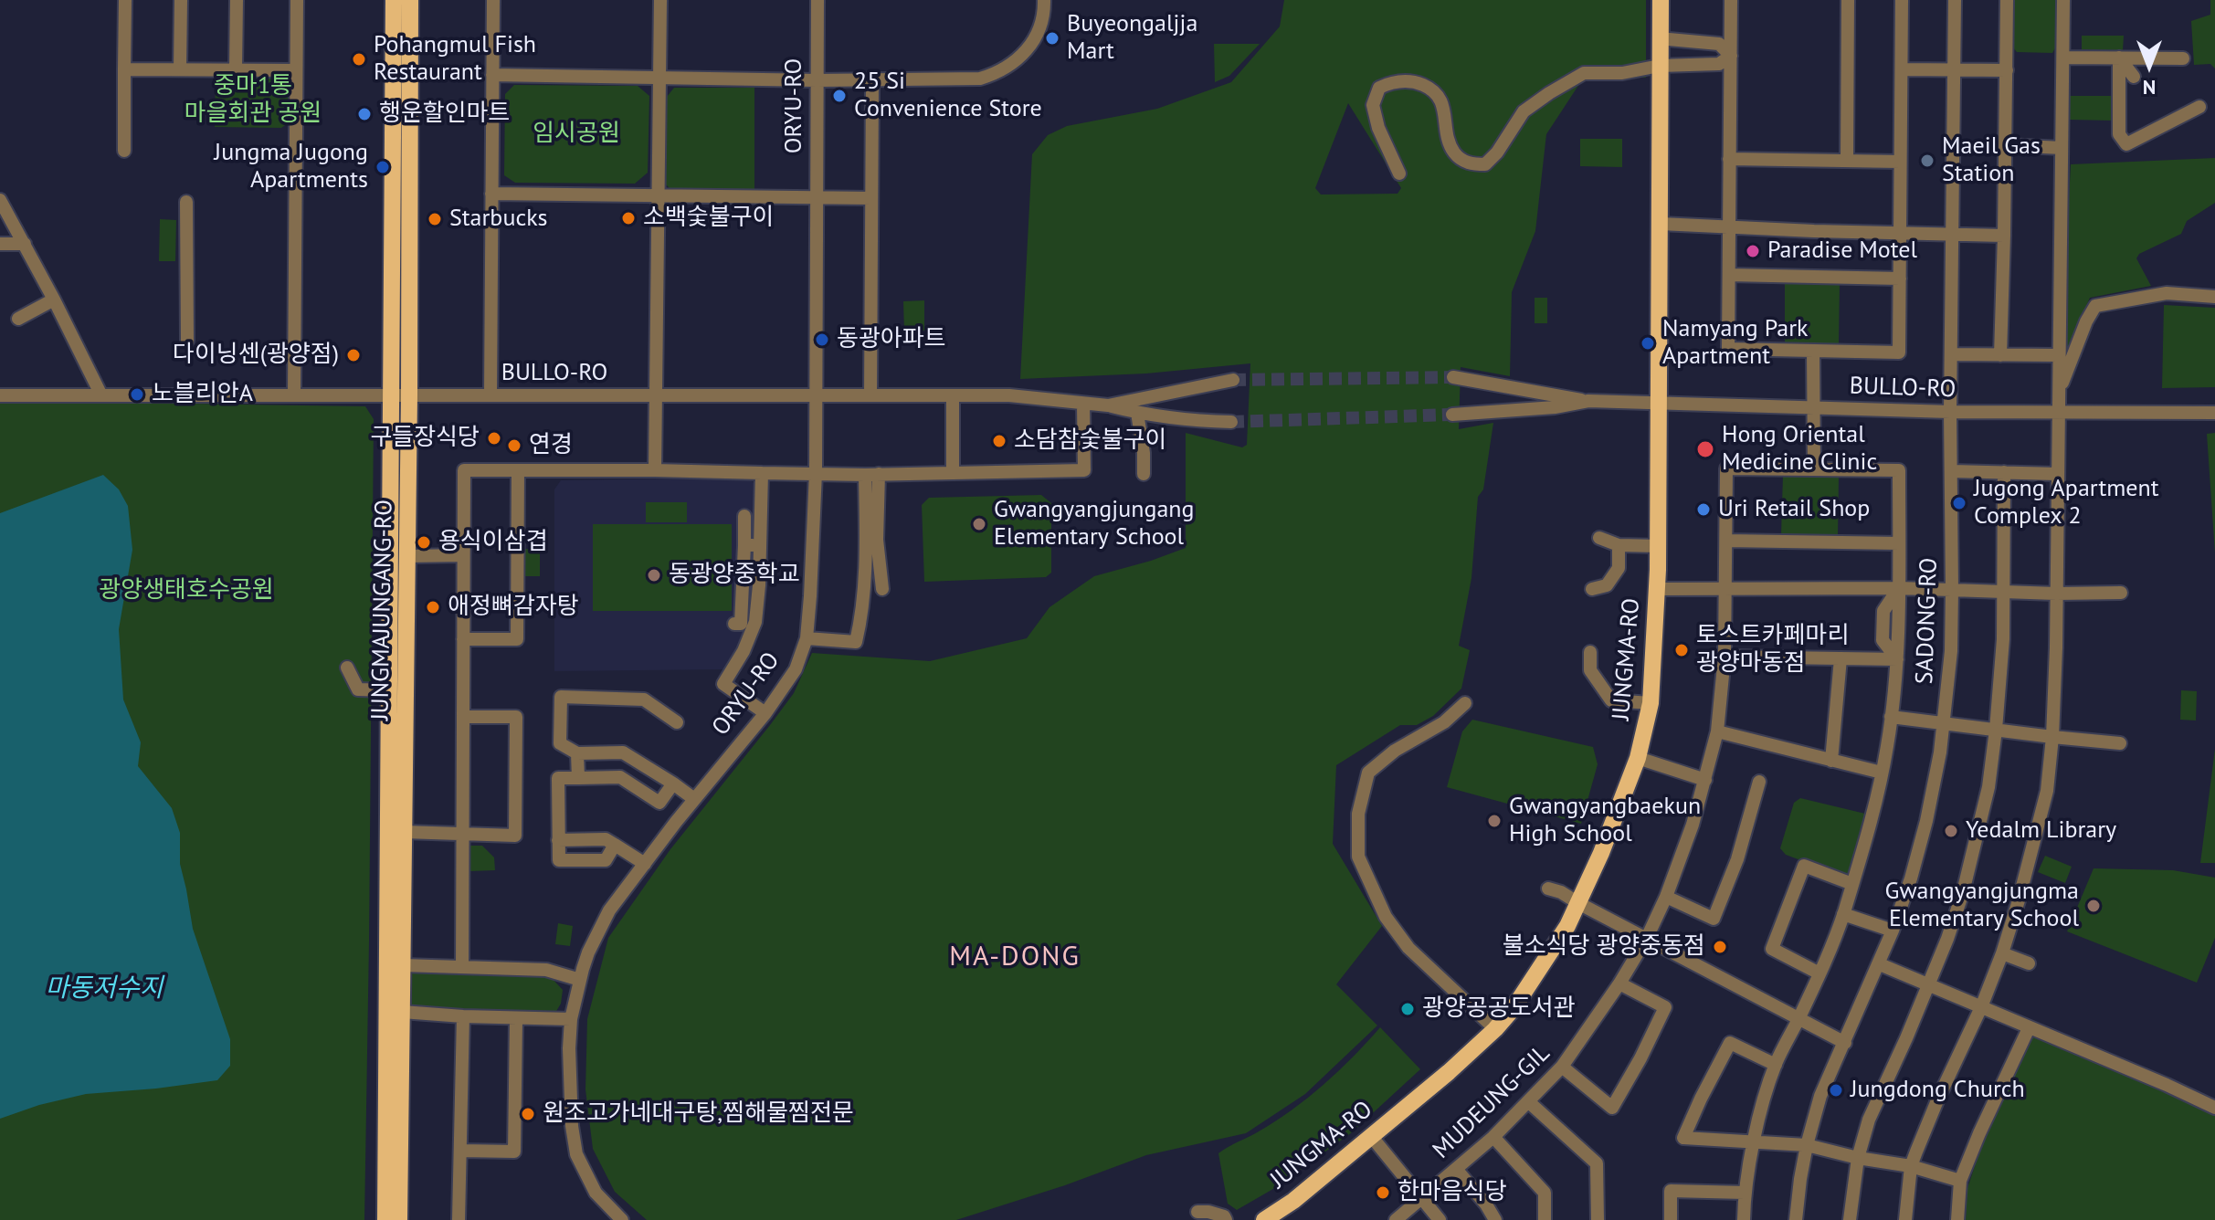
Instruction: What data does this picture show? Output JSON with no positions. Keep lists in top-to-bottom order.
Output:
{
  "streets": {
    "main road": ["JUNGMAJUNGANG-RO", "JUNGMA-RO"],
    "street": [
      "ORYU-RO",
      "BULLO-RO",
      "SADONG-RO",
      "MUDEUNG-GIL"
    ]
  },
  "crossings": [
    ["ORYU-RO", "BULLO-RO"],
    ["BULLO-RO", "JUNGMAJUNGANG-RO"],
    ["BULLO-RO", "SADONG-RO"],
    ["BULLO-RO", "JUNGMA-RO"]
  ],
  "districts": ["MA-DONG"],
  "water": ["마동저수지"],
  "parks": ["중마1통 마을회관 공원", "임시공원", "광양생태호수공원"],
  "places": [
    "Buyeongaljja Mart",
    "Pohangmul Fish Restaurant",
    "25 Si Convenience Store",
    "행운할인마트",
    "Maeil Gas Station",
    "Jungma Jugong Apartments",
    "소백숯불구이",
    "Starbucks",
    "Paradise Motel",
    "동광아파트",
    "Namyang Park Apartment",
    "다이닝센(광양점)",
    "노블리안A",
    "구들장식당",
    "소담참숯불구이",
    "연경",
    "Hong Oriental Medicine Clinic",
    "Jugong Apartment Complex 2",
    "Uri Retail Shop",
    "Gwangyangjungang Elementary School",
    "용식이삼겹",
    "동광양중학교",
    "애정뼈감자탕",
    "토스트카페마리 광양마동점",
    "Gwangyangbaekun High School",
    "Yedalm Library",
    "Gwangyangjungma Elementary School",
    "불소식당 광양중동점",
    "광양공공도서관",
    "Jungdong Church",
    "원조고가네대구탕,찜해물찜전문",
    "한마음식당"
  ],
  "north": "bottom"
}
